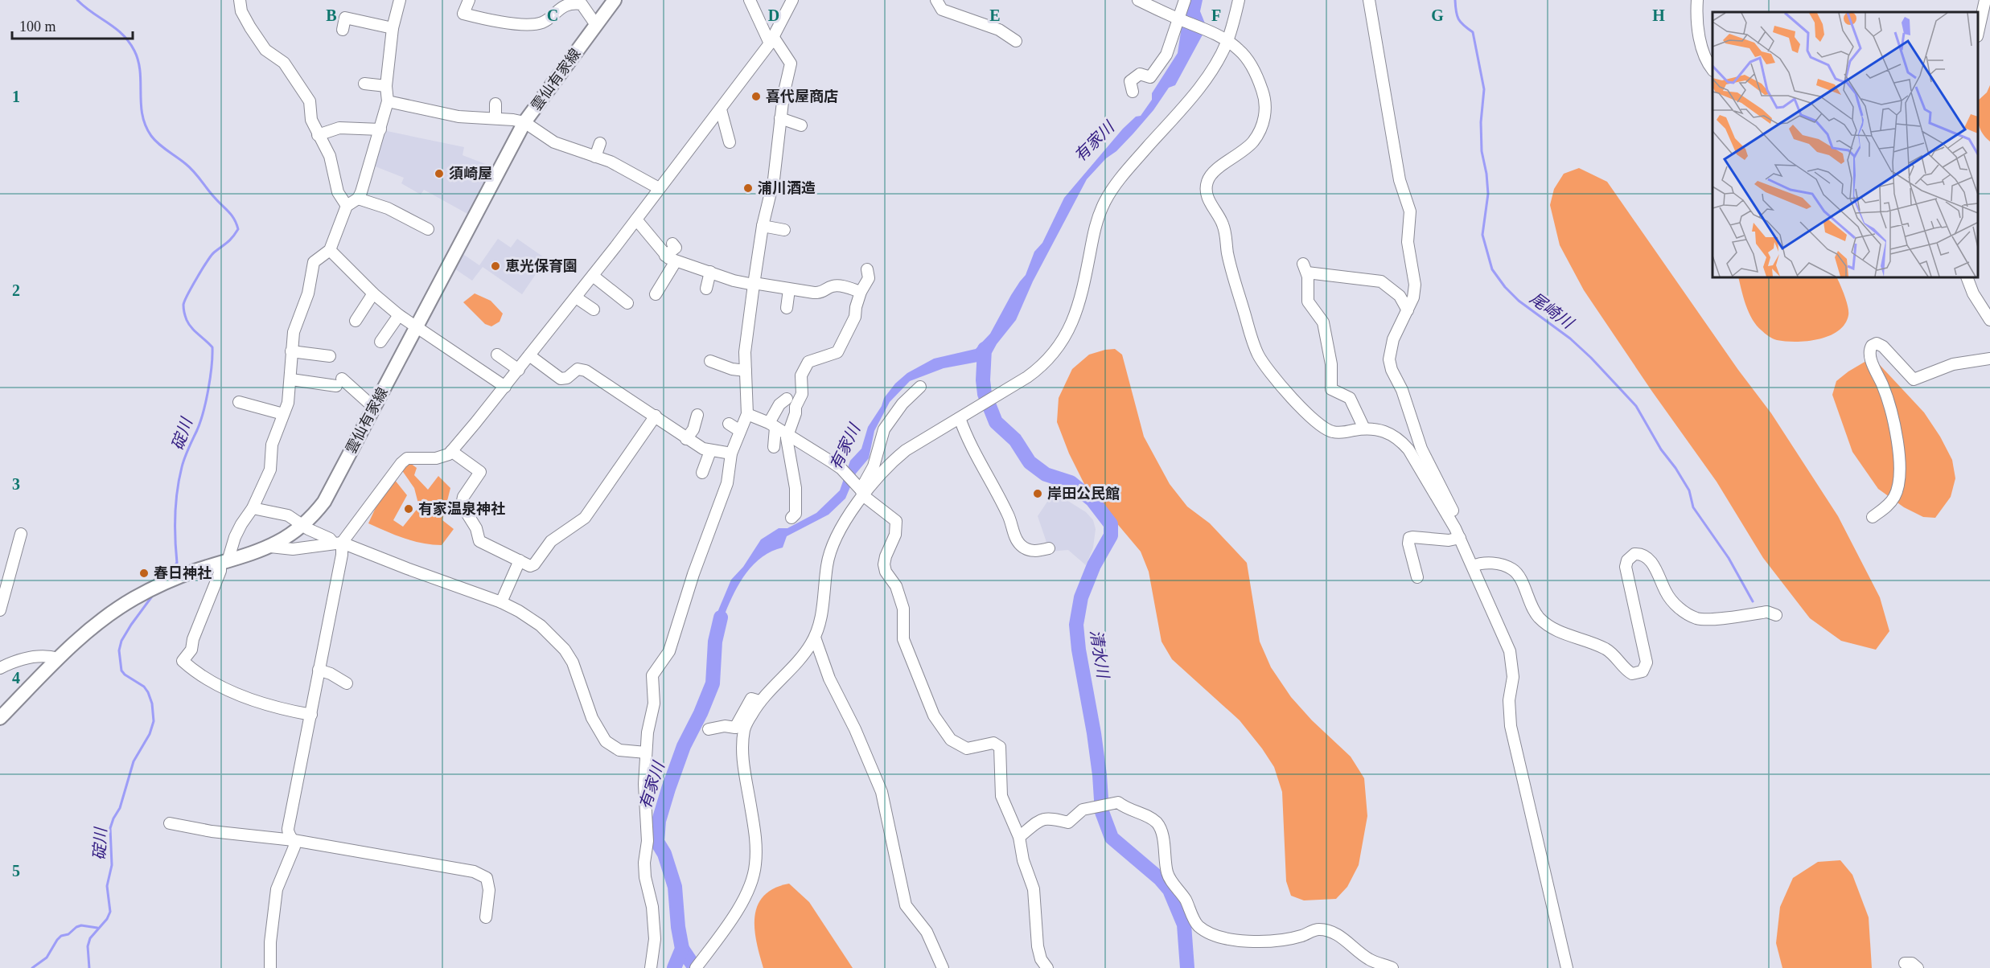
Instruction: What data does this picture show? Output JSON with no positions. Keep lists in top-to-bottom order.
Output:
{
  "streets": {
    "main road": ["雲仙有家線"]
  },
  "water": [
    "有家川",
    "尾崎川",
    "碇川",
    "清水川"
  ],
  "places": [
    "喜代屋商店",
    "須崎屋",
    "浦川酒造",
    "恵光保育園",
    "岸田公民館",
    "有家温泉神社",
    "春日神社"
  ],
  "scale_bar": "100 m",
  "grid": {
    "columns": [
      "B",
      "C",
      "D",
      "E",
      "F",
      "G",
      "H"
    ],
    "rows": [
      "1",
      "2",
      "3",
      "4",
      "5"
    ]
  }
}
